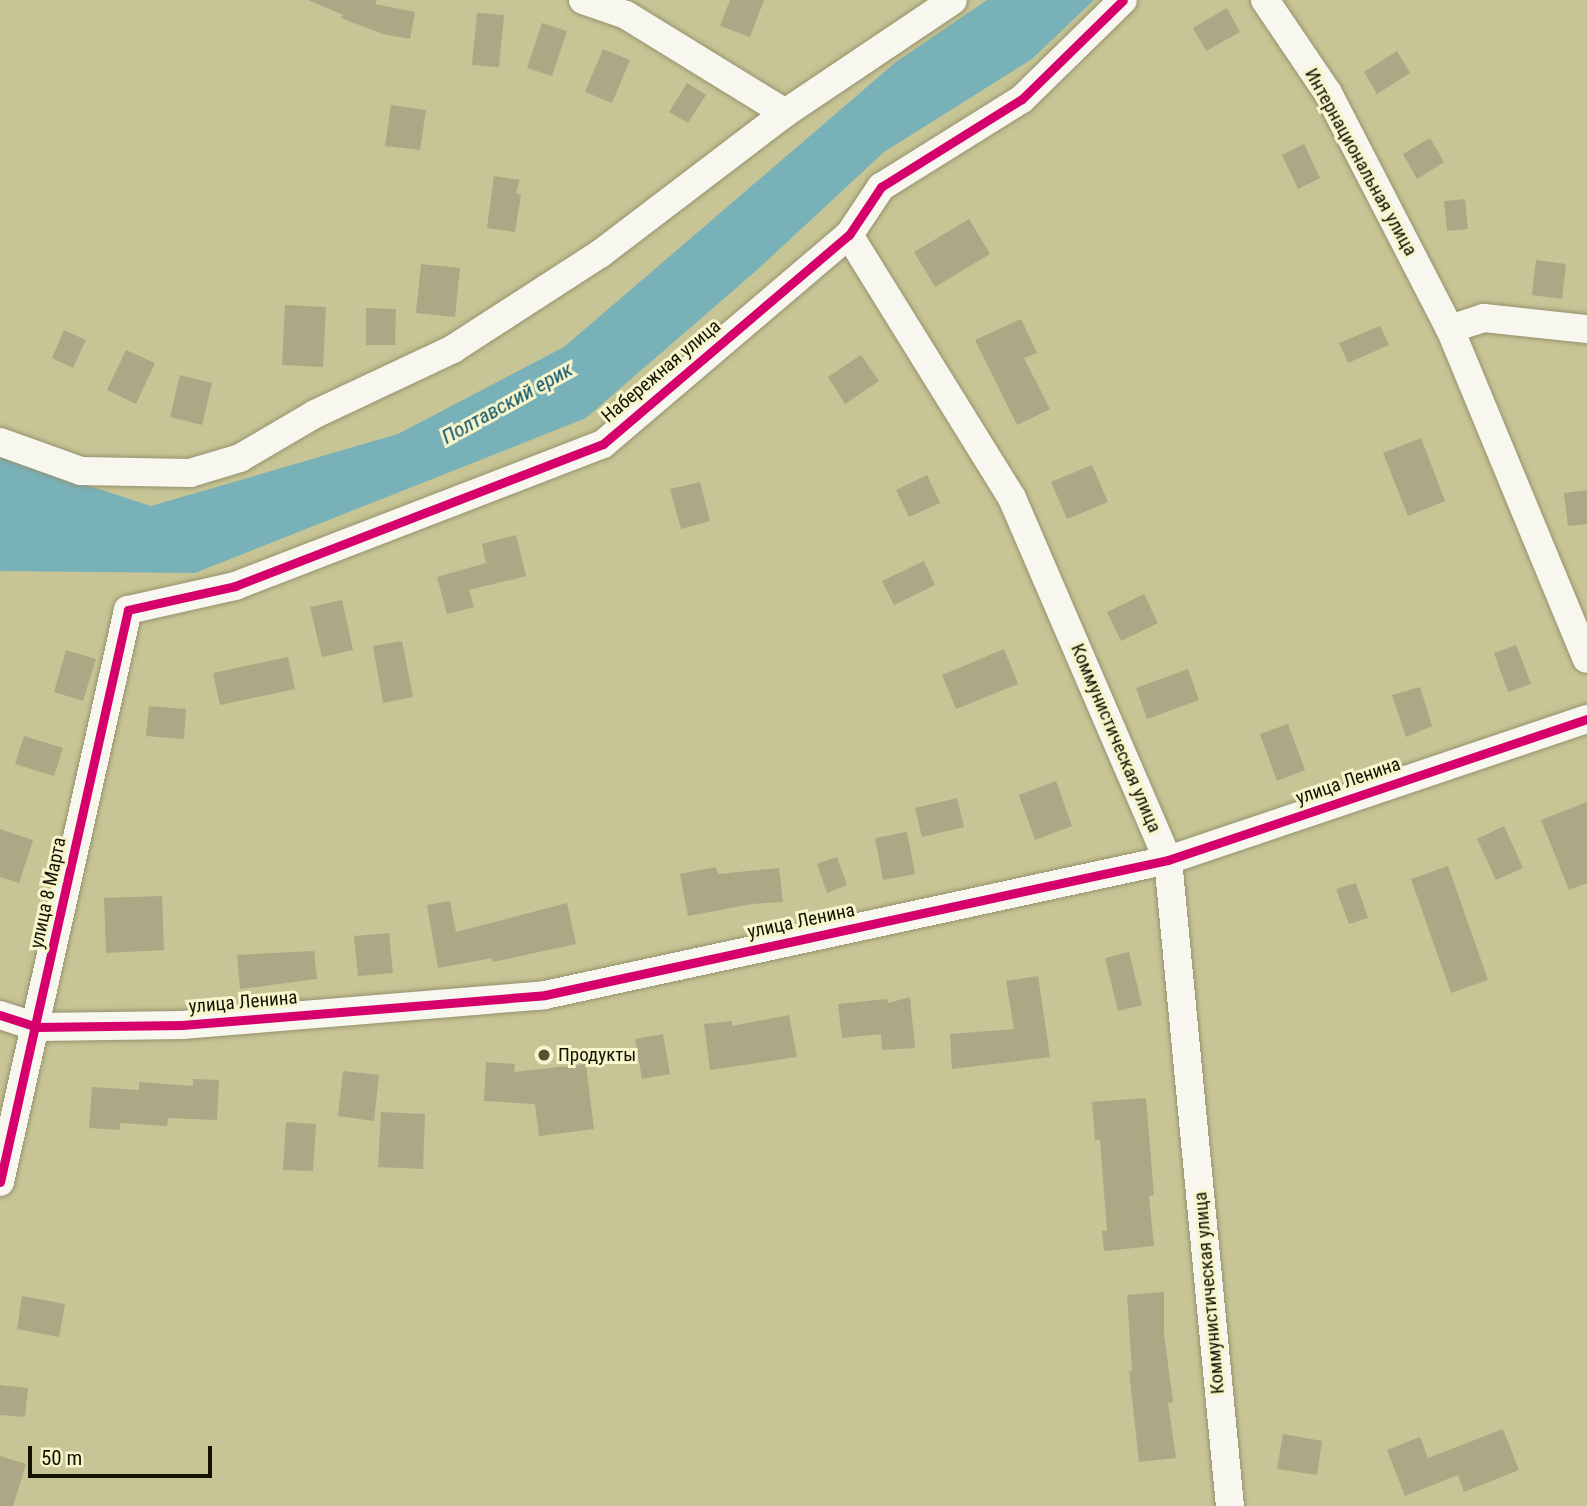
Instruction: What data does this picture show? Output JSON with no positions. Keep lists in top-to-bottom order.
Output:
{
  "streets": {
    "street": [
      "Интернациональная улица",
      "Набережная улица",
      "Коммунистическая улица",
      "улица Ленина",
      "улица 8 Марта"
    ]
  },
  "crossings": [
    ["Набережная улица", "Коммунистическая улица"],
    ["Набережная улица", "улица 8 Марта"],
    ["Коммунистическая улица", "улица Ленина"],
    ["улица Ленина", "улица 8 Марта"]
  ],
  "water": ["Полтавский ерик"],
  "places": ["Продукты"],
  "scale_bar": "50 m"
}
